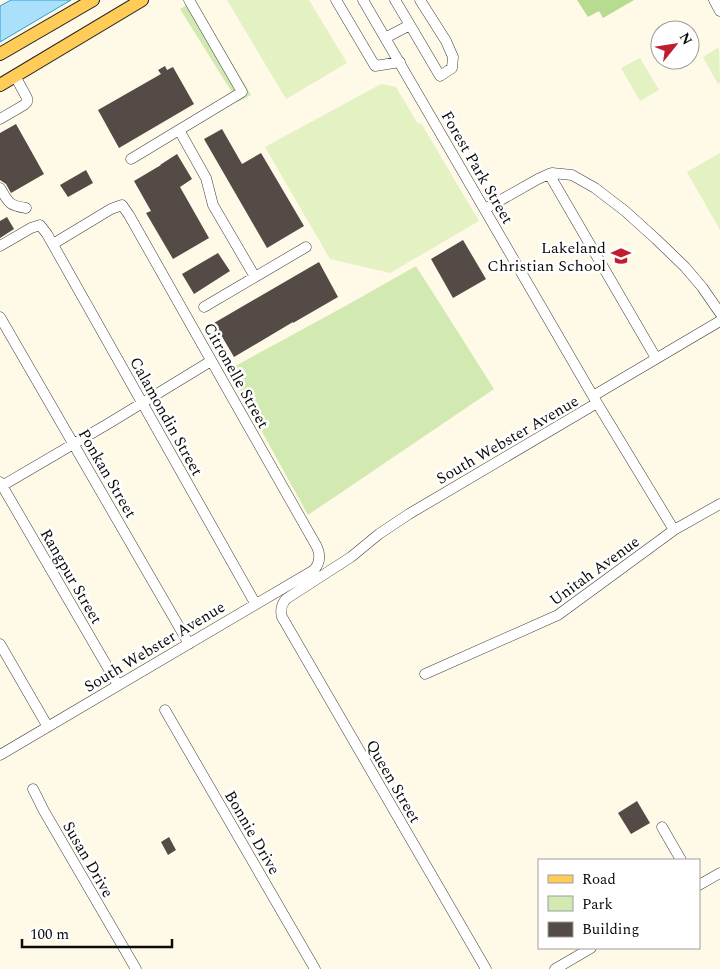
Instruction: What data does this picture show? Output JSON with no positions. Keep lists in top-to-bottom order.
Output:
{
  "streets": {
    "street": [
      "Forest Park Street",
      "Citronelle Street",
      "Calamondin Street",
      "South Webster Avenue",
      "Ponkan Street",
      "Unitah Avenue",
      "Rangpur Street",
      "Queen Street",
      "Bonnie Drive",
      "Susan Drive"
    ]
  },
  "crossings": [
    ["Forest Park Street", "South Webster Avenue"],
    ["Forest Park Street", "Unitah Avenue"],
    ["Citronelle Street", "Calamondin Street"],
    ["Citronelle Street", "South Webster Avenue"],
    ["Calamondin Street", "South Webster Avenue"],
    ["South Webster Avenue", "Ponkan Street"],
    ["South Webster Avenue", "Rangpur Street"],
    ["South Webster Avenue", "Queen Street"]
  ],
  "places": {
    "school or university": ["Lakeland Christian School"]
  },
  "legend": ["Road", "Park", "Building"],
  "scale_bar": "100 m",
  "north": "top right"
}
